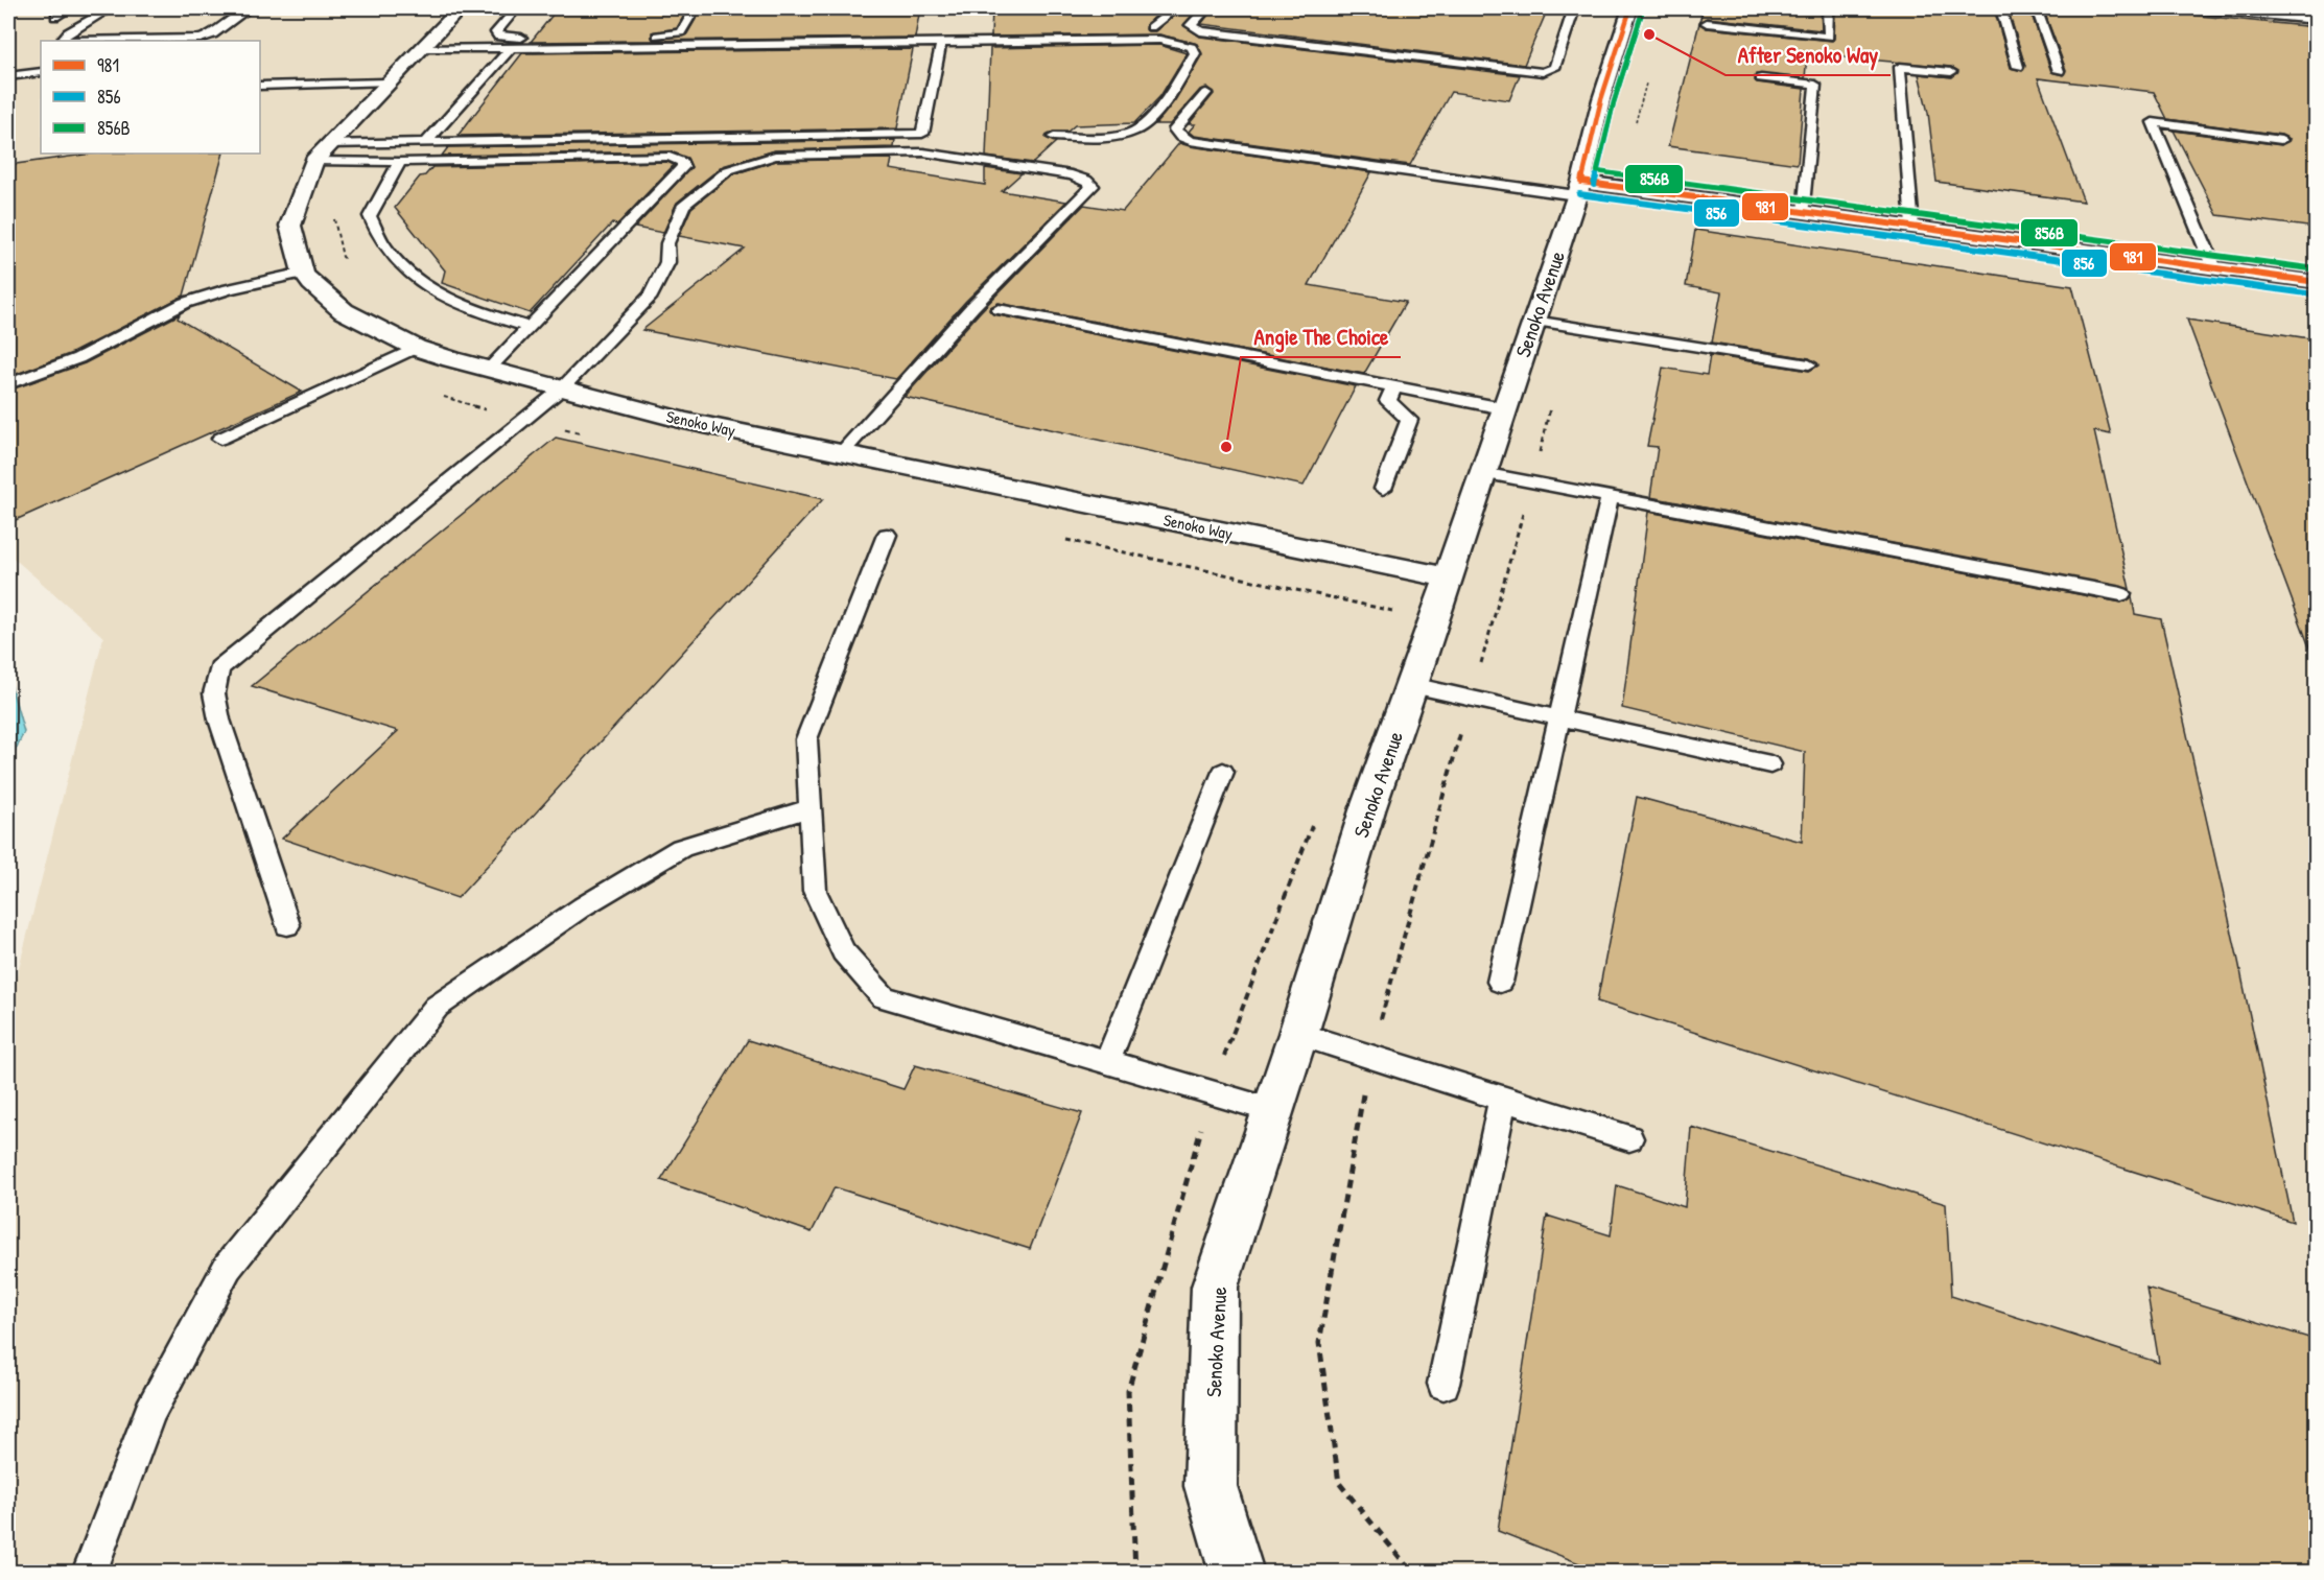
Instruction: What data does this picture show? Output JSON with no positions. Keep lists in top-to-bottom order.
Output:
{
  "streets": {
    "street": ["Senoko Avenue", "Senoko Way"]
  },
  "crossings": [
    ["Senoko Avenue", "Senoko Way"]
  ],
  "places": ["After Senoko Way", "Angie The Choice"],
  "lines": ["transit line 981", "transit line 856", "transit line 856B"],
  "legend": ["981", "856", "856B"]
}
